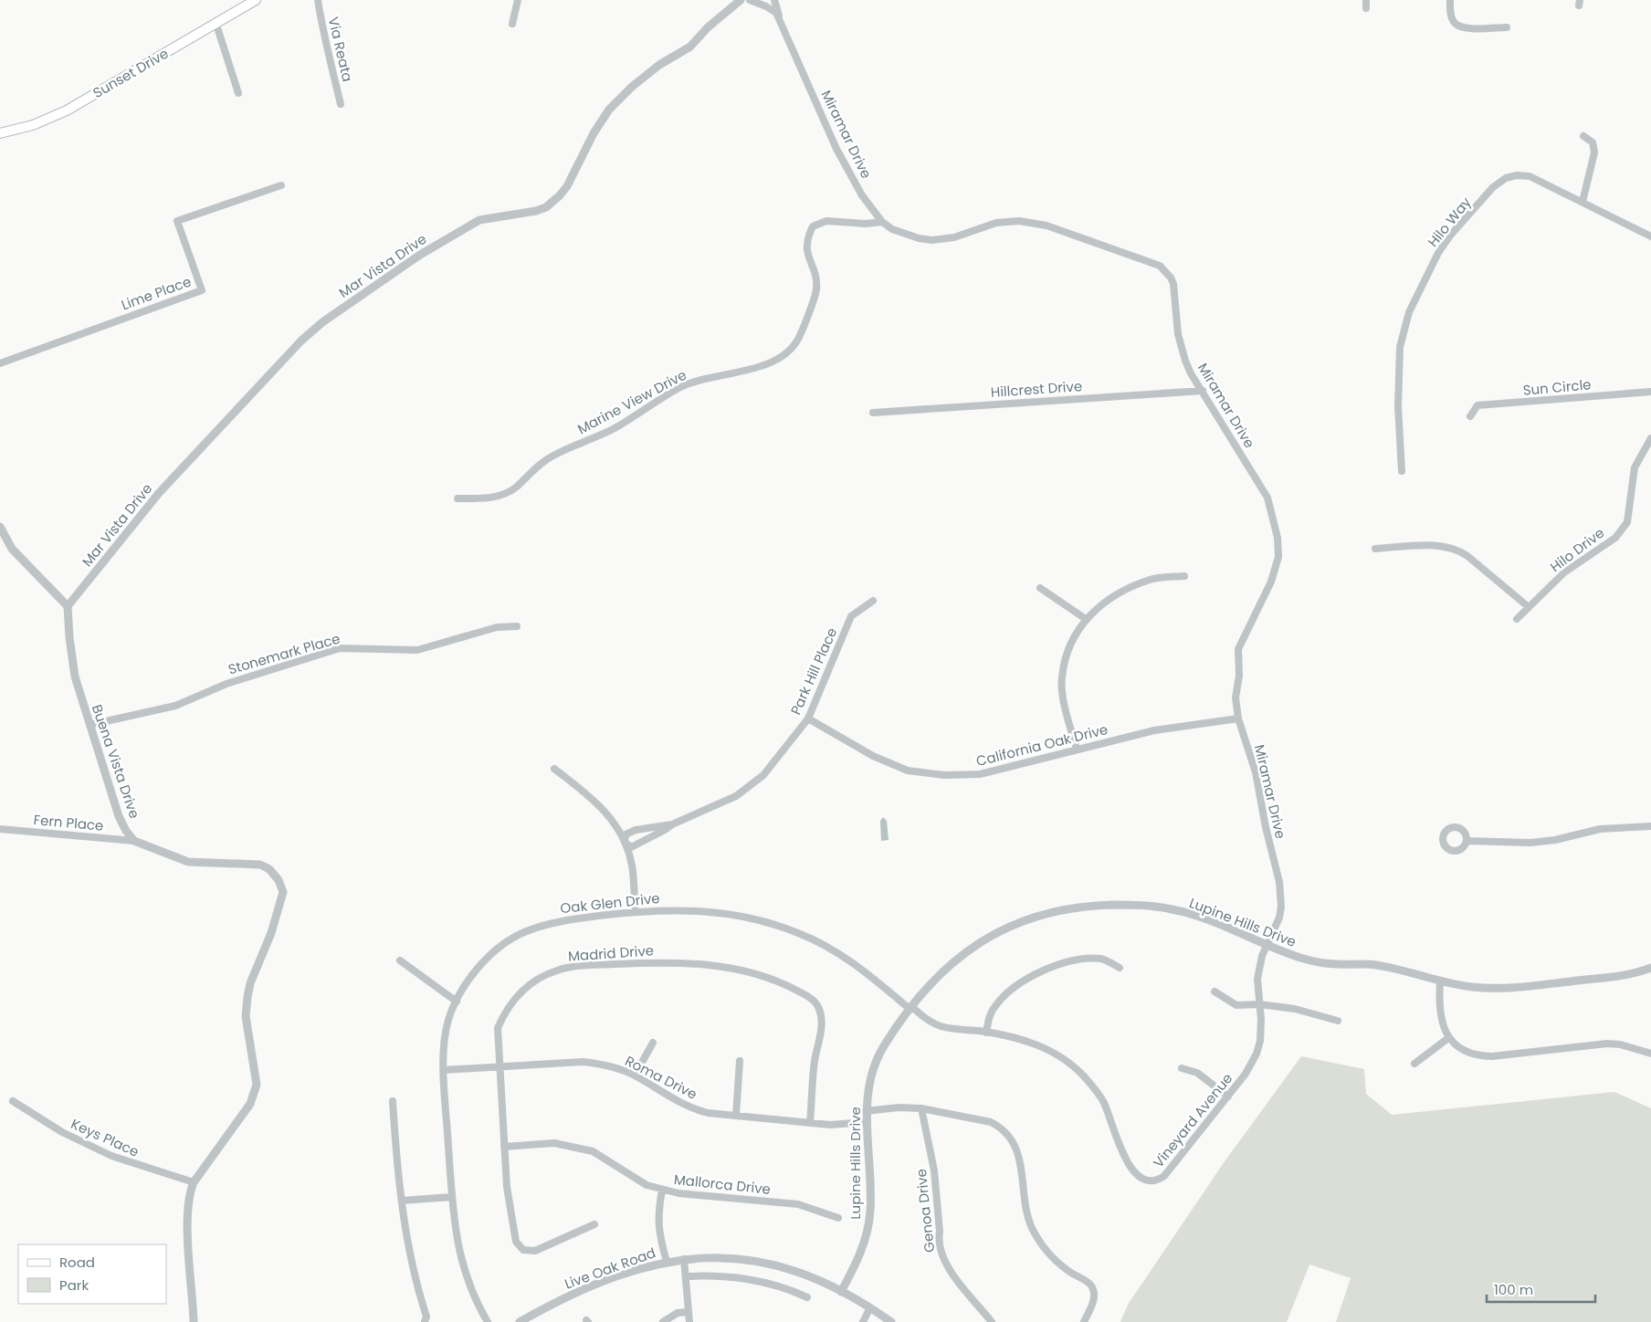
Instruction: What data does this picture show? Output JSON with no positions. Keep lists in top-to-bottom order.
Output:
{
  "streets": {
    "main road": ["Sunset Drive"],
    "street": [
      "Via Reata",
      "Miramar Drive",
      "Hilo Way",
      "Mar Vista Drive",
      "Lime Place",
      "Sun Circle",
      "Hillcrest Drive",
      "Marine View Drive",
      "Hilo Drive",
      "Stonemark Place",
      "Park Hill Place",
      "California Oak Drive",
      "Buena Vista Drive",
      "Fern Place",
      "Oak Glen Drive",
      "Lupine Hills Drive",
      "Madrid Drive",
      "Roma Drive",
      "Vineyard Avenue",
      "Keys Place",
      "Mallorca Drive",
      "Genoa Drive",
      "Live Oak Road"
    ]
  },
  "crossings": [
    ["Miramar Drive", "Hillcrest Drive"],
    ["Miramar Drive", "Marine View Drive"],
    ["Miramar Drive", "California Oak Drive"],
    ["Miramar Drive", "Lupine Hills Drive"],
    ["Miramar Drive", "Vineyard Avenue"],
    ["Mar Vista Drive", "Buena Vista Drive"],
    ["Stonemark Place", "Buena Vista Drive"],
    ["Park Hill Place", "California Oak Drive"],
    ["Buena Vista Drive", "Fern Place"],
    ["Oak Glen Drive", "Lupine Hills Drive"],
    ["Oak Glen Drive", "Roma Drive"],
    ["Oak Glen Drive", "Vineyard Avenue"],
    ["Lupine Hills Drive", "Roma Drive"],
    ["Lupine Hills Drive", "Vineyard Avenue"],
    ["Lupine Hills Drive", "Live Oak Road"],
    ["Madrid Drive", "Roma Drive"],
    ["Madrid Drive", "Mallorca Drive"]
  ],
  "legend": ["Road", "Park"],
  "scale_bar": "100 m"
}
